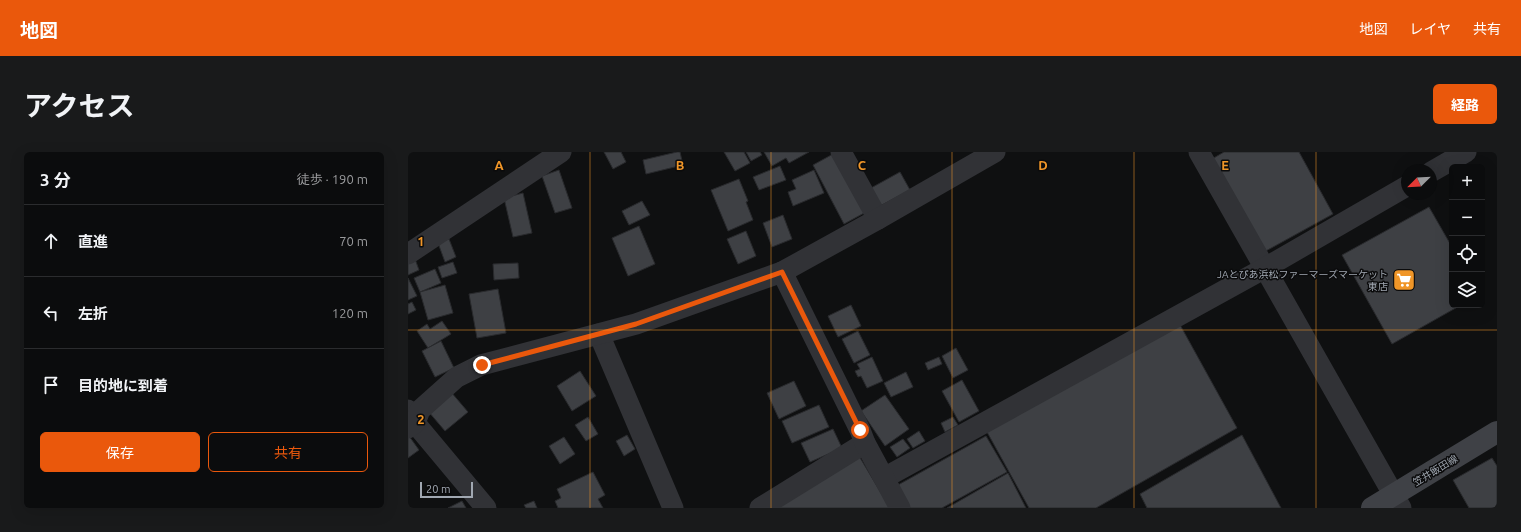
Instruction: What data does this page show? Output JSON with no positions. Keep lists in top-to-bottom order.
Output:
{
  "streets": {
    "main road": ["笠井飯田線"]
  },
  "places": {
    "supermarket": ["JAとぴあ浜松ファーマーズマーケット 東店"]
  },
  "scale_bar": "20 m",
  "north": "bottom left",
  "page": {
    "header": "地図",
    "nav": ["地図", "レイヤ", "共有"],
    "title": "アクセス",
    "buttons": [
      "経路",
      ["保存", "共有"]
    ],
    "heading": ["3 分", "徒歩 · 190 m"],
    "map_buttons": ["+", "−"],
    "list": [
      ["直進", "70 m"],
      ["左折", "120 m"],
      "目的地に到着"
    ],
    "scale": "20 m"
  },
  "grid": {
    "columns": [
      "A",
      "B",
      "C",
      "D",
      "E"
    ],
    "rows": ["1", "2"]
  }
}
